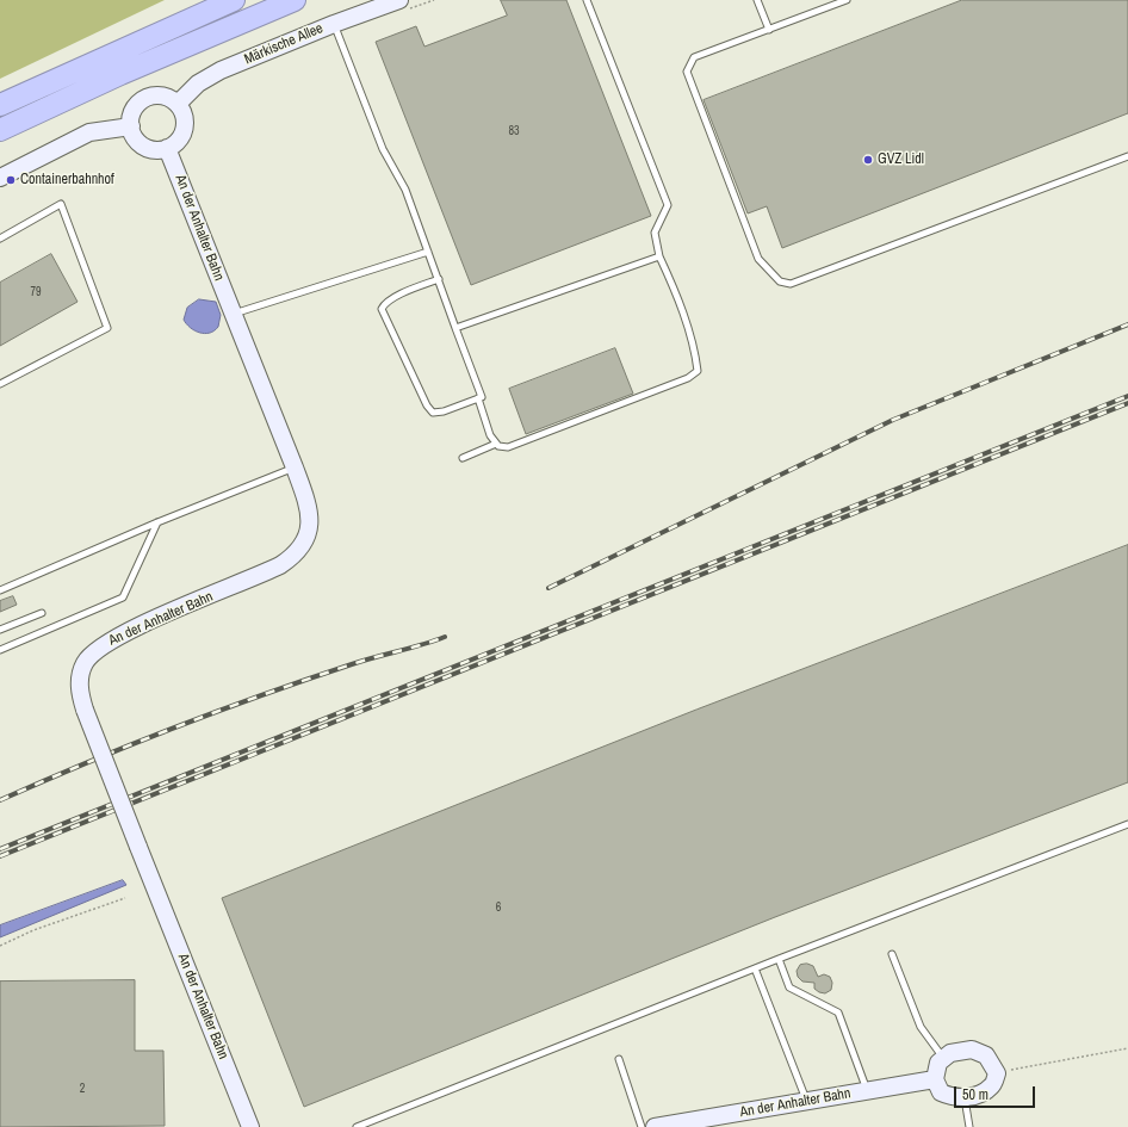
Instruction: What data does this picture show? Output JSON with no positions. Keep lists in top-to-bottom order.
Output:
{
  "streets": {
    "street": ["Märkische Allee", "An der Anhalter Bahn"]
  },
  "crossings": [
    ["Märkische Allee", "An der Anhalter Bahn"]
  ],
  "places": ["GVZ Lidl", "Containerbahnhof"],
  "house_numbers": [
    "83",
    "79",
    "6",
    "2"
  ],
  "scale_bar": "50 m"
}
